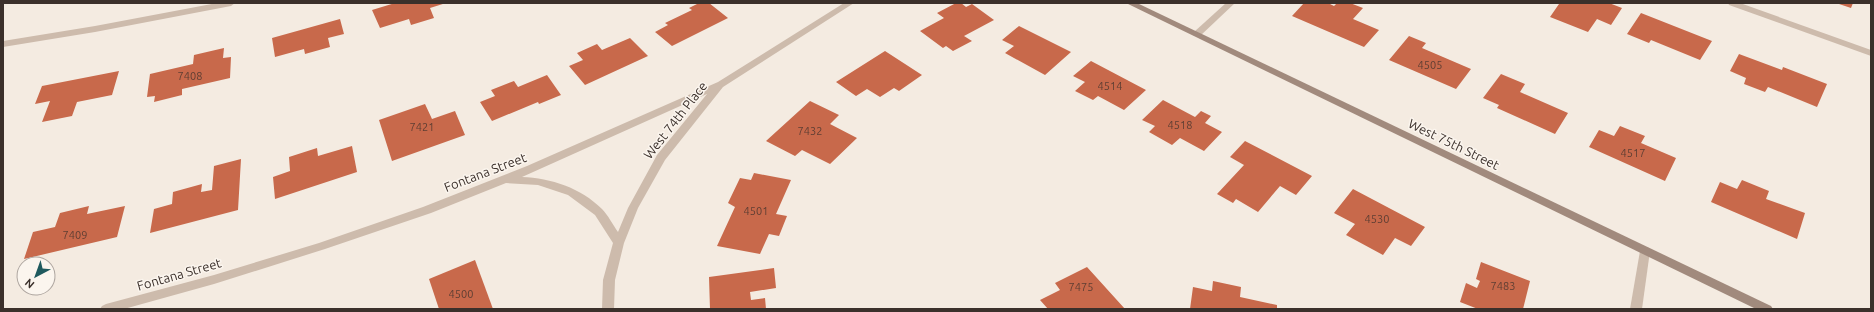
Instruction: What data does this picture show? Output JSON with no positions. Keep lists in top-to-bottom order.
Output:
{
  "streets": {
    "main road": ["West 75th Street"],
    "street": ["West 74th Place", "Fontana Street"]
  },
  "crossings": [
    ["West 74th Place", "Fontana Street"]
  ],
  "house_numbers": [
    "4505",
    "7408",
    "4514",
    "4518",
    "7421",
    "7432",
    "4517",
    "4501",
    "4530",
    "7409",
    "7483",
    "7475",
    "4500"
  ],
  "north": "bottom left"
}
